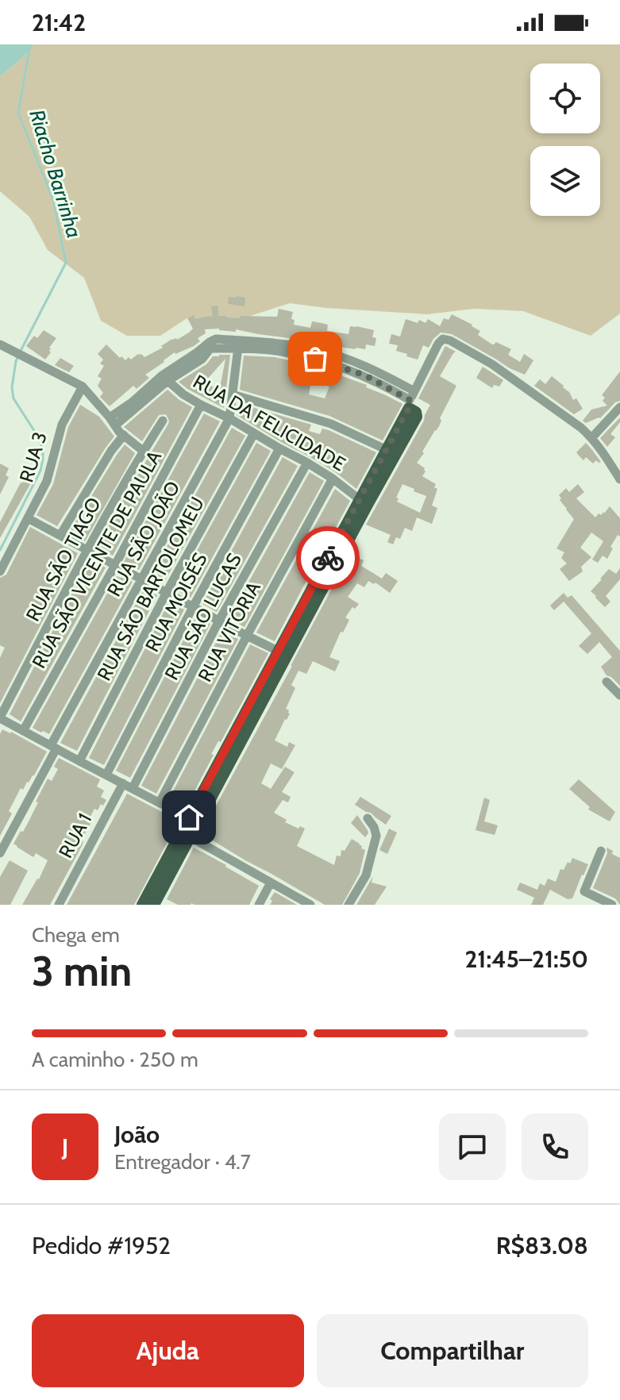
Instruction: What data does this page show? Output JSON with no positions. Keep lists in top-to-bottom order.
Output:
{
  "streets": {
    "street": [
      "RUA DA FELICIDADE",
      "RUA 3",
      "RUA SÃO JOÃO",
      "RUA SÃO TIAGO",
      "RUA SÃO VICENTE DE PAULA",
      "RUA SÃO BARTOLOMEU",
      "RUA MOISÉS",
      "RUA SÃO LUCAS",
      "RUA VITÓRIA",
      "RUA 1"
    ]
  },
  "crossings": [
    ["RUA DA FELICIDADE", "RUA SÃO JOÃO"],
    ["RUA DA FELICIDADE", "RUA SÃO VICENTE DE PAULA"],
    ["RUA DA FELICIDADE", "RUA SÃO BARTOLOMEU"],
    ["RUA DA FELICIDADE", "RUA MOISÉS"],
    ["RUA DA FELICIDADE", "RUA SÃO LUCAS"],
    ["RUA DA FELICIDADE", "RUA VITÓRIA"],
    ["RUA SÃO LUCAS", "RUA 1"]
  ],
  "water": ["Riacho Barrinha"],
  "page": {
    "status": "21:42",
    "heading": ["3 min", "Chega em", "21:45–21:50"],
    "panel": [
      "João",
      "Entregador · 4.7",
      "Pedido #1952",
      "R$83.08"
    ],
    "bar": "A caminho · 250 m",
    "round": "J",
    "buttons": ["Ajuda", "Compartilhar"]
  }
}
